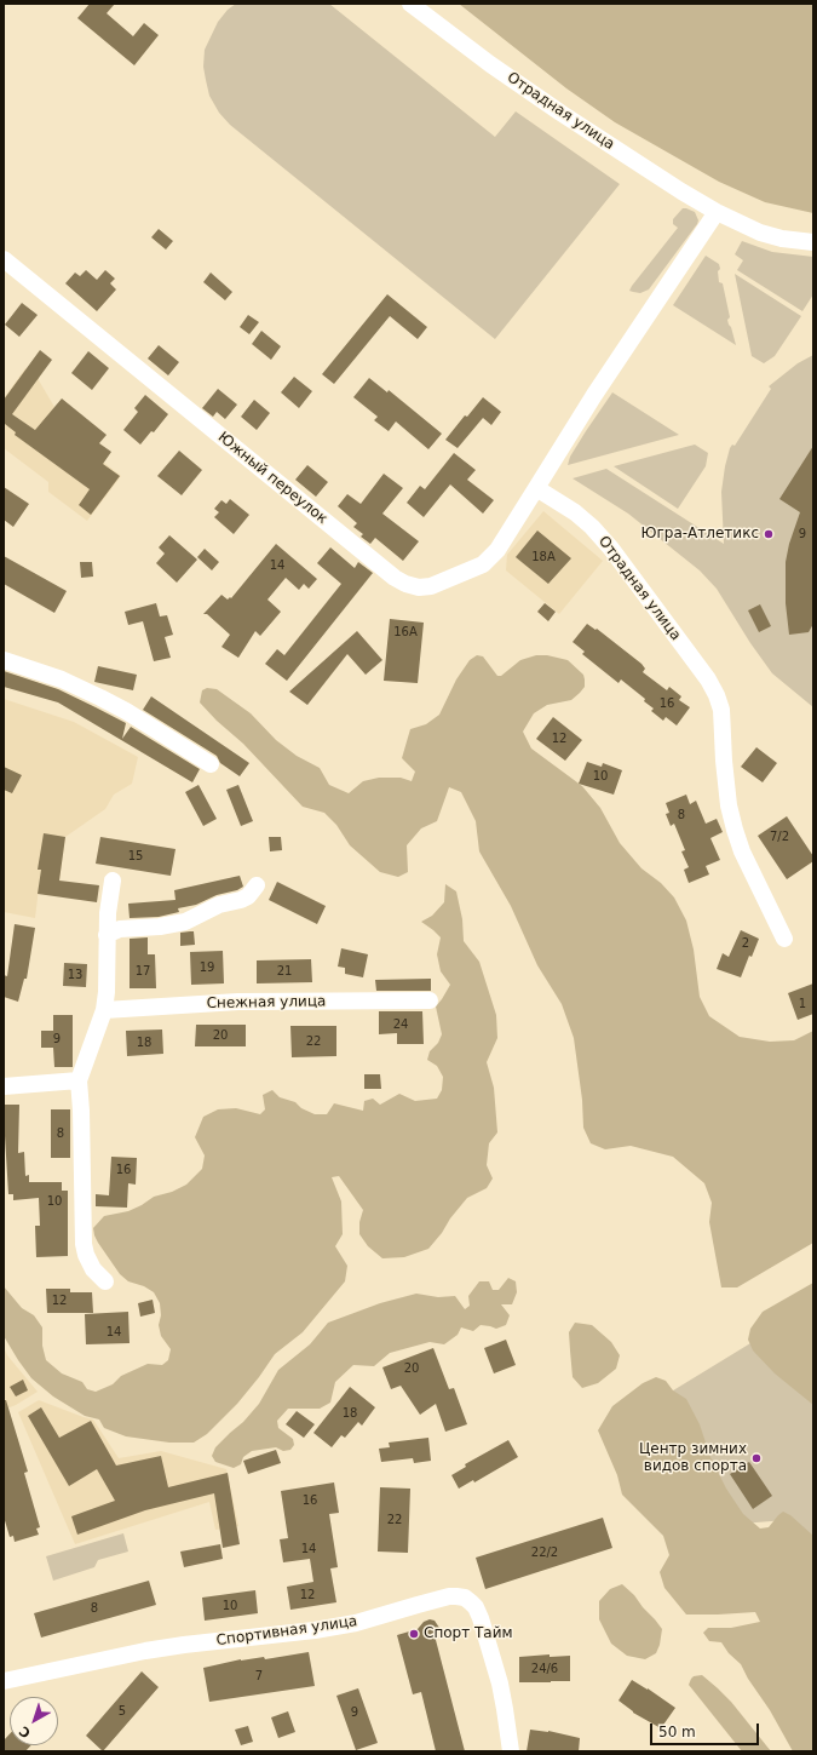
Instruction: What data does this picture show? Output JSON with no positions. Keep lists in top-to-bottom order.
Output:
{
  "streets": {
    "street": [
      "Отрадная улица",
      "Южный переулок",
      "Снежная улица",
      "Спортивная улица"
    ]
  },
  "crossings": [
    ["Отрадная улица", "Южный переулок"]
  ],
  "places": ["Югра-Атлетикс", "Центр зимних видов спорта", "Спорт Тайм"],
  "house_numbers": [
    "9",
    "18А",
    "14",
    "16А",
    "16",
    "12",
    "10",
    "8",
    "7/2",
    "15",
    "2",
    "19",
    "17",
    "21",
    "13",
    "1",
    "24",
    "20",
    "9",
    "22",
    "18",
    "8",
    "16",
    "10",
    "12",
    "14",
    "20",
    "18",
    "16",
    "22",
    "14",
    "22/2",
    "12",
    "10",
    "8",
    "24/6",
    "7",
    "5",
    "9"
  ],
  "scale_bar": "50 m",
  "north": "bottom left"
}
